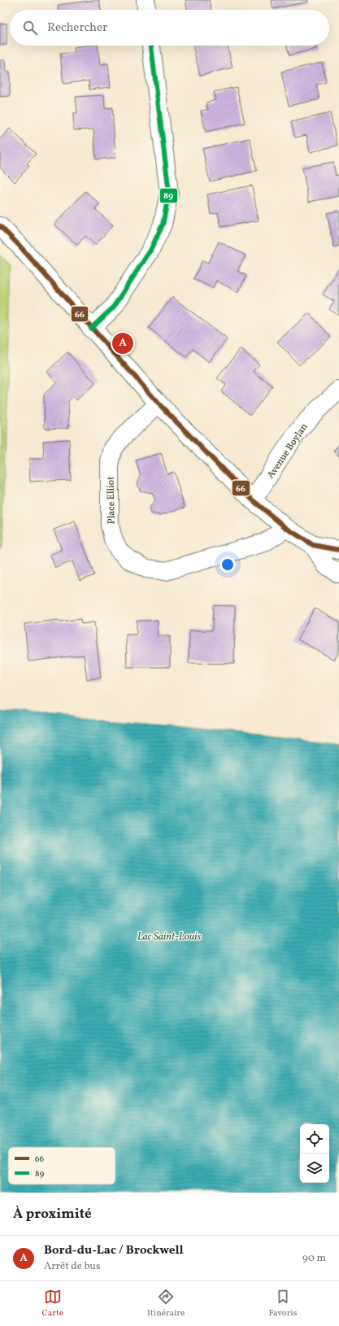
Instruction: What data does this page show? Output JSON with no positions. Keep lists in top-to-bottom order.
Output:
{
  "streets": {
    "street": ["Avenue Boylan", "Place Elliot"]
  },
  "water": ["Lac Saint-Louis"],
  "lines": ["transit line 89", "transit line 66"],
  "legend": ["66", "89"],
  "page": {
    "search": "Rechercher",
    "pins": "A",
    "heading": "À proximité",
    "list": [
      {
        "mark": "A",
        "name": "Bord-du-Lac / Brockwell",
        "note": "Arrêt de bus",
        "value": "90 m"
      }
    ],
    "nav": ["Carte", "Itinéraire", "Favoris"]
  }
}
